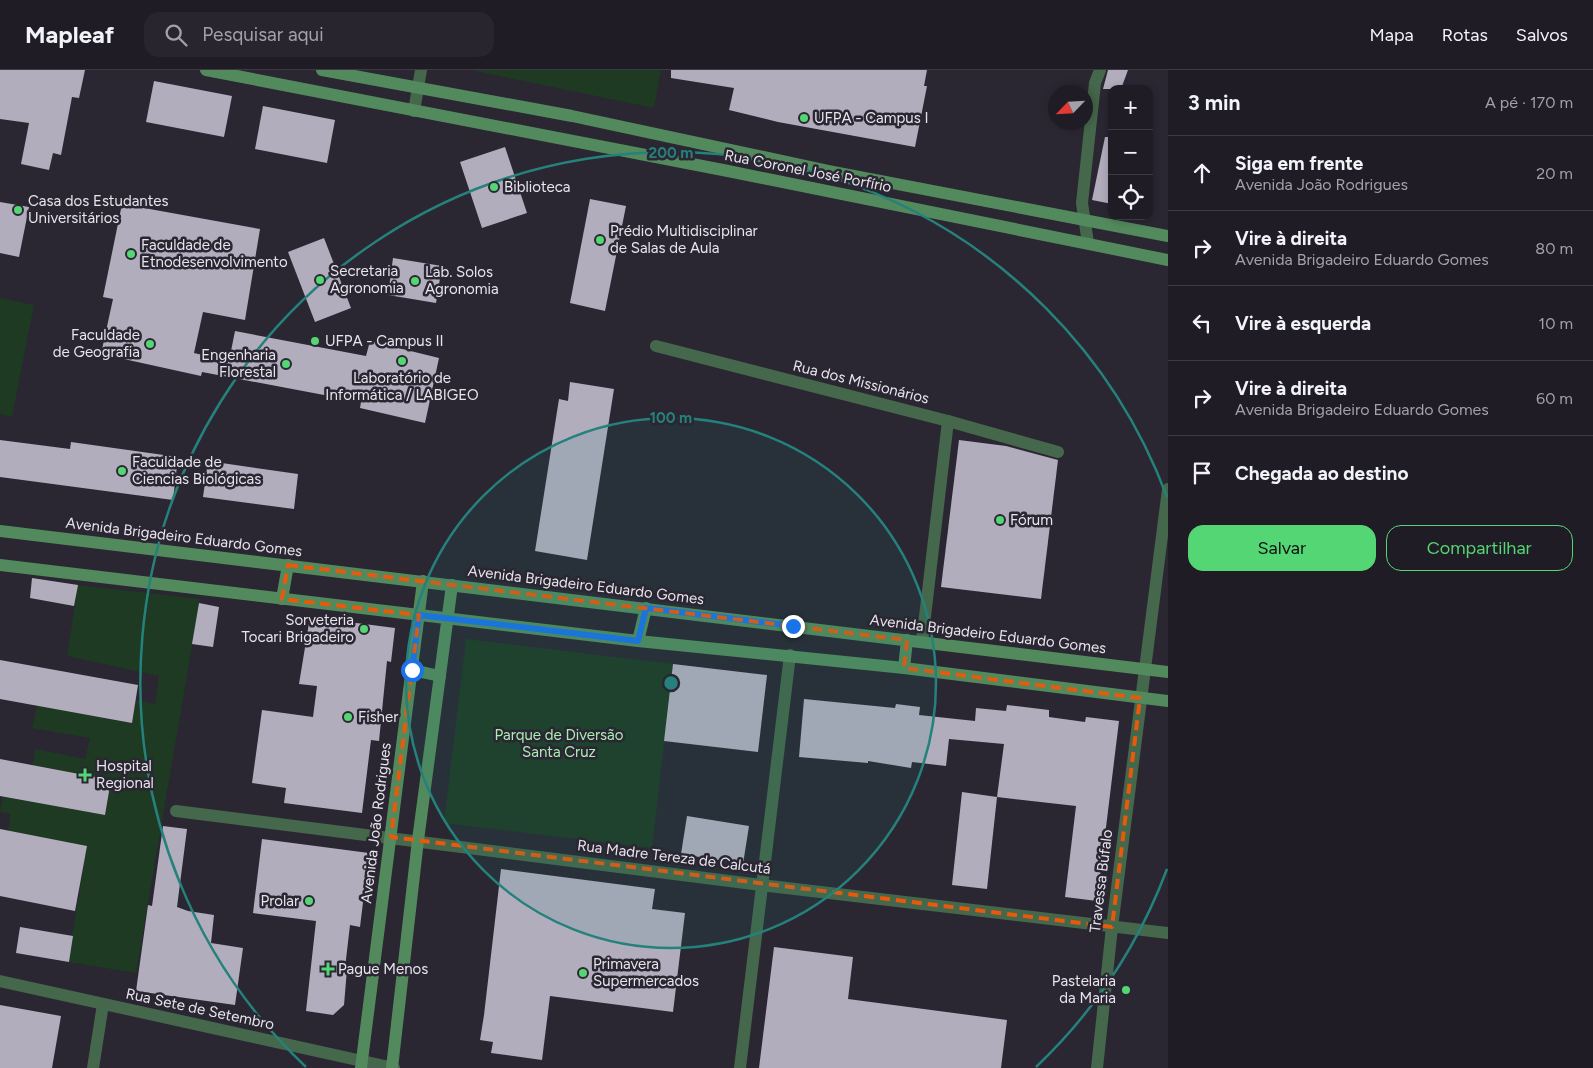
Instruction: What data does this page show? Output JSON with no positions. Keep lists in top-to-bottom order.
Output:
{
  "streets": {
    "street": [
      "Rua Coronel José Porfírio",
      "Rua dos Missionários",
      "Avenida Brigadeiro Eduardo Gomes",
      "Avenida João Rodrigues",
      "Rua Madre Tereza de Calcutá",
      "Travessa Búfalo",
      "Rua Sete de Setembro"
    ]
  },
  "crossings": [
    ["Avenida Brigadeiro Eduardo Gomes", "Avenida João Rodrigues"],
    ["Avenida Brigadeiro Eduardo Gomes", "Travessa Búfalo"],
    ["Avenida João Rodrigues", "Rua Madre Tereza de Calcutá"],
    ["Avenida João Rodrigues", "Rua Sete de Setembro"],
    ["Rua Madre Tereza de Calcutá", "Travessa Búfalo"]
  ],
  "parks": ["Parque de Diversão Santa Cruz"],
  "places": {
    "other": [
      "UFPA - Campus I",
      "Biblioteca",
      "Casa dos Estudantes Universitários",
      "Prédio Multidisciplinar de Salas de Aula",
      "Faculdade de Etnodesenvolvimento",
      "Secretaria Agronomia",
      "Lab. Solos Agronomia",
      "UFPA - Campus II",
      "Faculdade de Geografia",
      "Laboratório de Informática / LABIGEO",
      "Engenharia Florestal",
      "Faculdade de Ciencias Biológicas",
      "Fórum",
      "Sorveteria Tocari Brigadeiro",
      "Fisher",
      "Prolar",
      "Primavera Supermercados",
      "Pastelaria da Maria"
    ],
    "health": ["Hospital Regional", "Pague Menos"]
  },
  "north": "bottom left",
  "page": {
    "header": "Mapleaf",
    "search": "Pesquisar aqui",
    "nav": ["Mapa", "Rotas", "Salvos"],
    "heading": ["3 min", "A pé · 170 m"],
    "map_buttons": ["+", "−"],
    "list": [
      ["Siga em frente", "Avenida João Rodrigues", "20 m"],
      ["Vire à direita", "Avenida Brigadeiro Eduardo Gomes", "80 m"],
      ["Vire à esquerda", "10 m"],
      ["Vire à direita", "Avenida Brigadeiro Eduardo Gomes", "60 m"],
      "Chegada ao destino"
    ],
    "buttons": ["Salvar", "Compartilhar"]
  },
  "rings": ["200 m", "100 m"]
}
